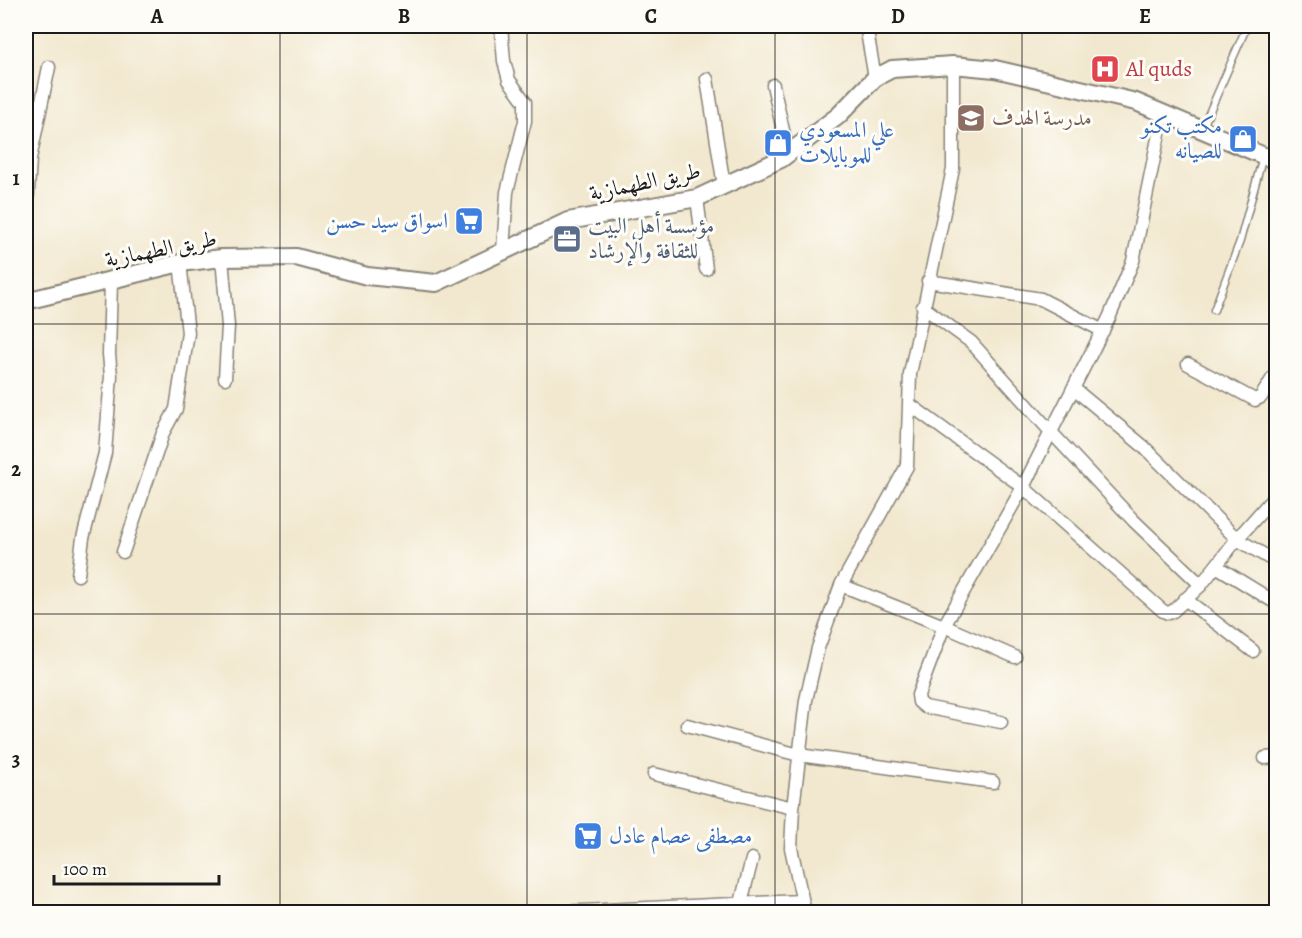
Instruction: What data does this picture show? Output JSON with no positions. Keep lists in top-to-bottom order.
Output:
{
  "streets": {
    "main road": ["طريق الطهمازية"]
  },
  "places": {
    "hospital": ["Al quds"],
    "school or university": ["مدرسة الهدف"],
    "shop": ["مكتب تكنو للصيانه", "علي المسعودي للموبايلات"],
    "supermarket": ["اسواق سيد حسن", "مصطفى عصام عادل"],
    "office": ["مؤسسة أهل البيت للثقافة والإرشاد"]
  },
  "scale_bar": "100 m",
  "grid": {
    "columns": [
      "A",
      "B",
      "C",
      "D",
      "E"
    ],
    "rows": ["1", "2", "3"]
  }
}
